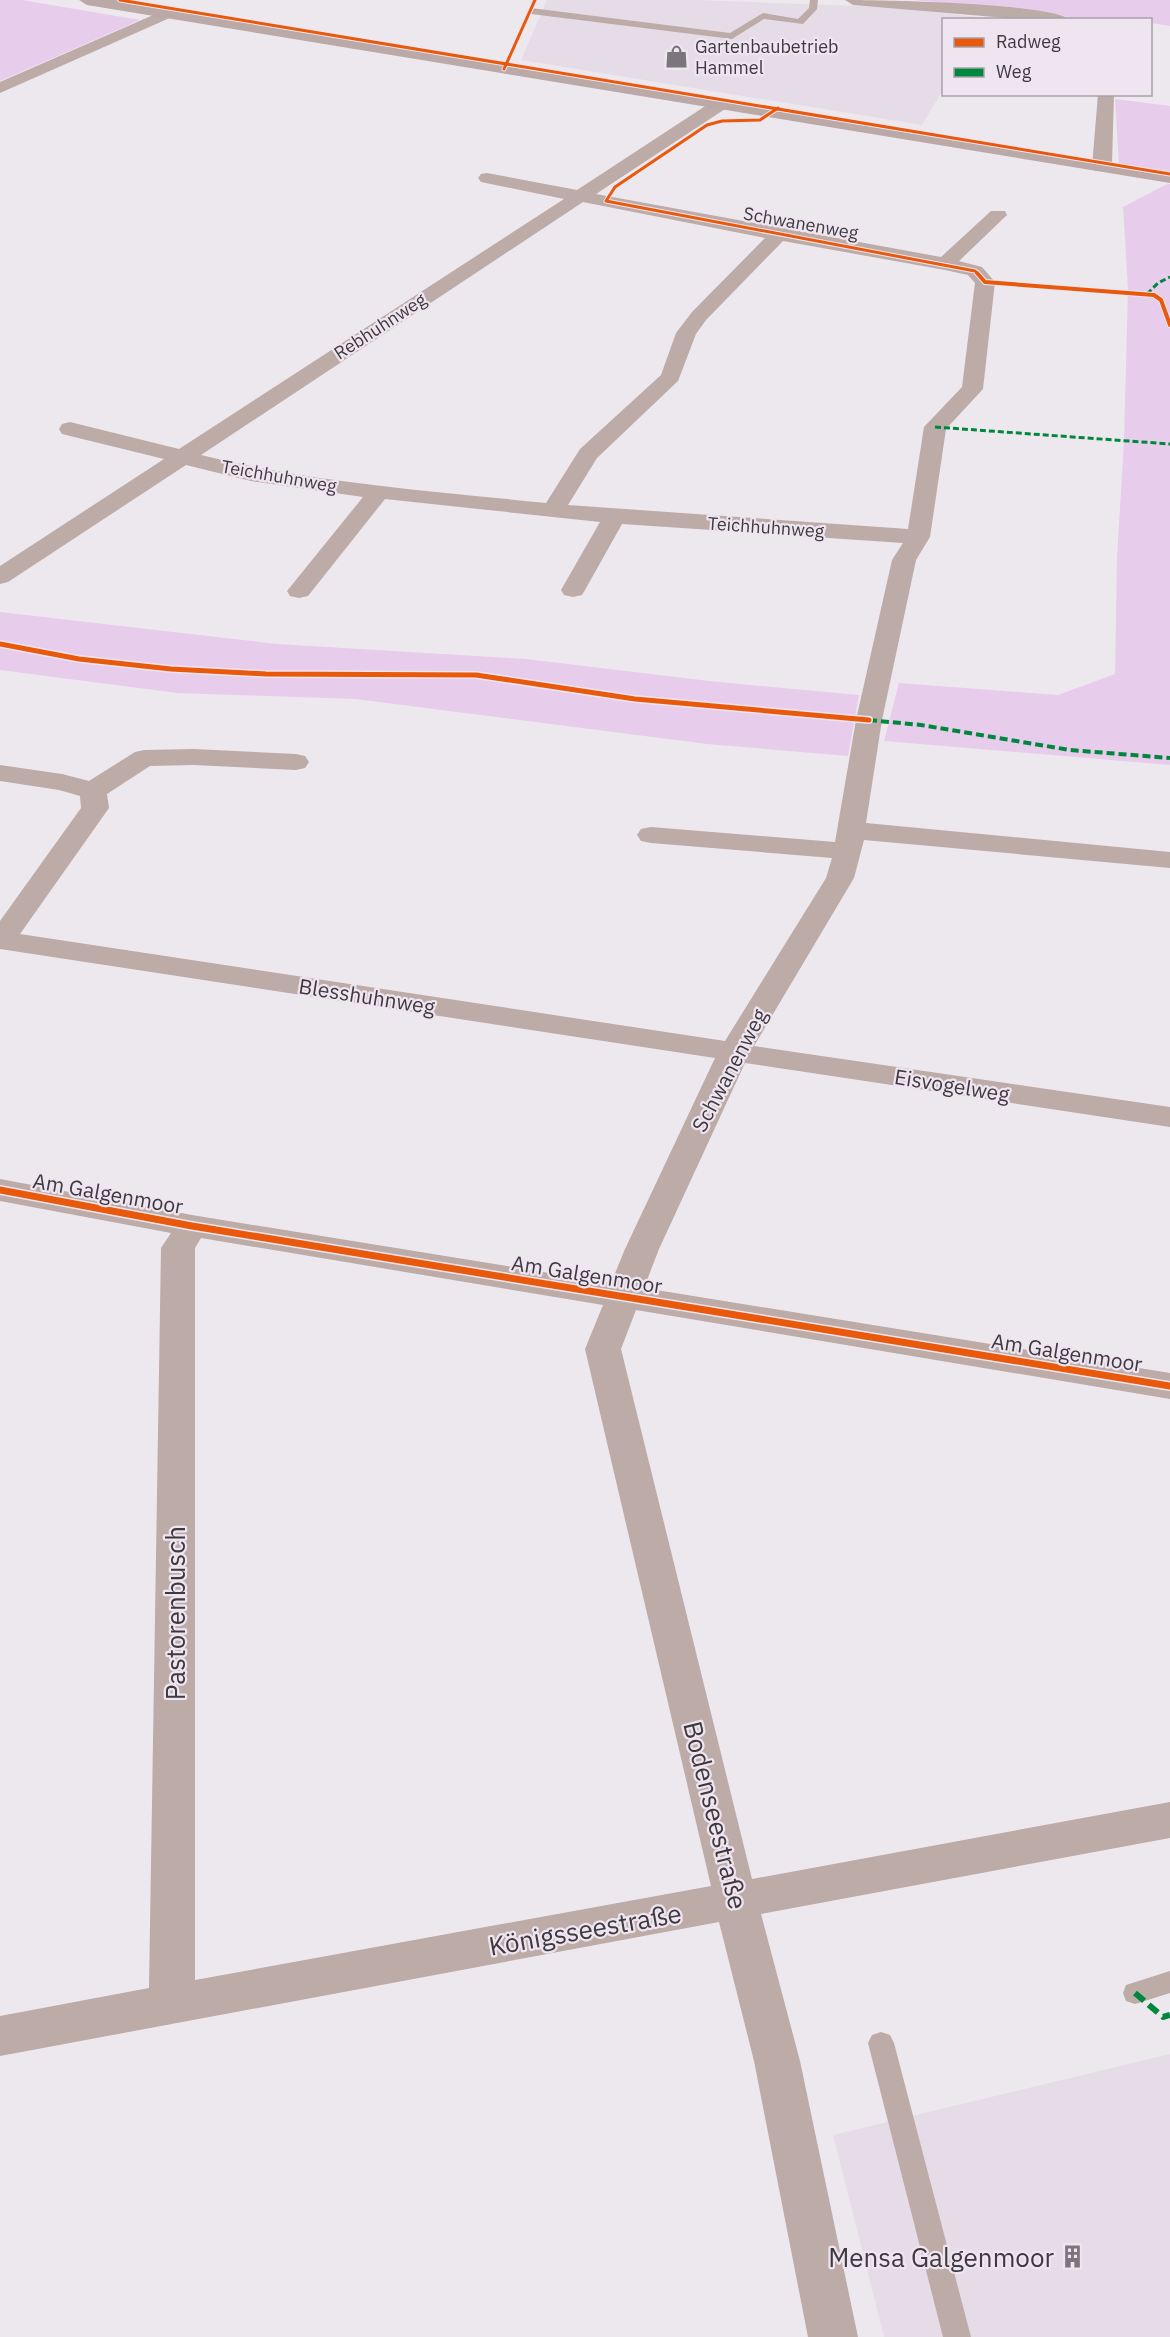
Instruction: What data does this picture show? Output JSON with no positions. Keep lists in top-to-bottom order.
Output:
{
  "streets": {
    "street": [
      "Schwanenweg",
      "Rebhuhnweg",
      "Teichhuhnweg",
      "Blesshuhnweg",
      "Eisvogelweg",
      "Am Galgenmoor",
      "Pastorenbusch",
      "Bodenseestraße",
      "Königsseestraße"
    ]
  },
  "crossings": [
    ["Schwanenweg", "Rebhuhnweg"],
    ["Schwanenweg", "Teichhuhnweg"],
    ["Schwanenweg", "Blesshuhnweg"],
    ["Schwanenweg", "Eisvogelweg"],
    ["Schwanenweg", "Am Galgenmoor"],
    ["Schwanenweg", "Bodenseestraße"],
    ["Rebhuhnweg", "Teichhuhnweg"],
    ["Blesshuhnweg", "Eisvogelweg"],
    ["Am Galgenmoor", "Pastorenbusch"],
    ["Am Galgenmoor", "Bodenseestraße"],
    ["Pastorenbusch", "Königsseestraße"],
    ["Bodenseestraße", "Königsseestraße"]
  ],
  "places": {
    "shop": ["Gartenbaubetrieb Hammel"],
    "building": ["Mensa Galgenmoor"]
  },
  "legend": ["Radweg", "Weg"]
}
